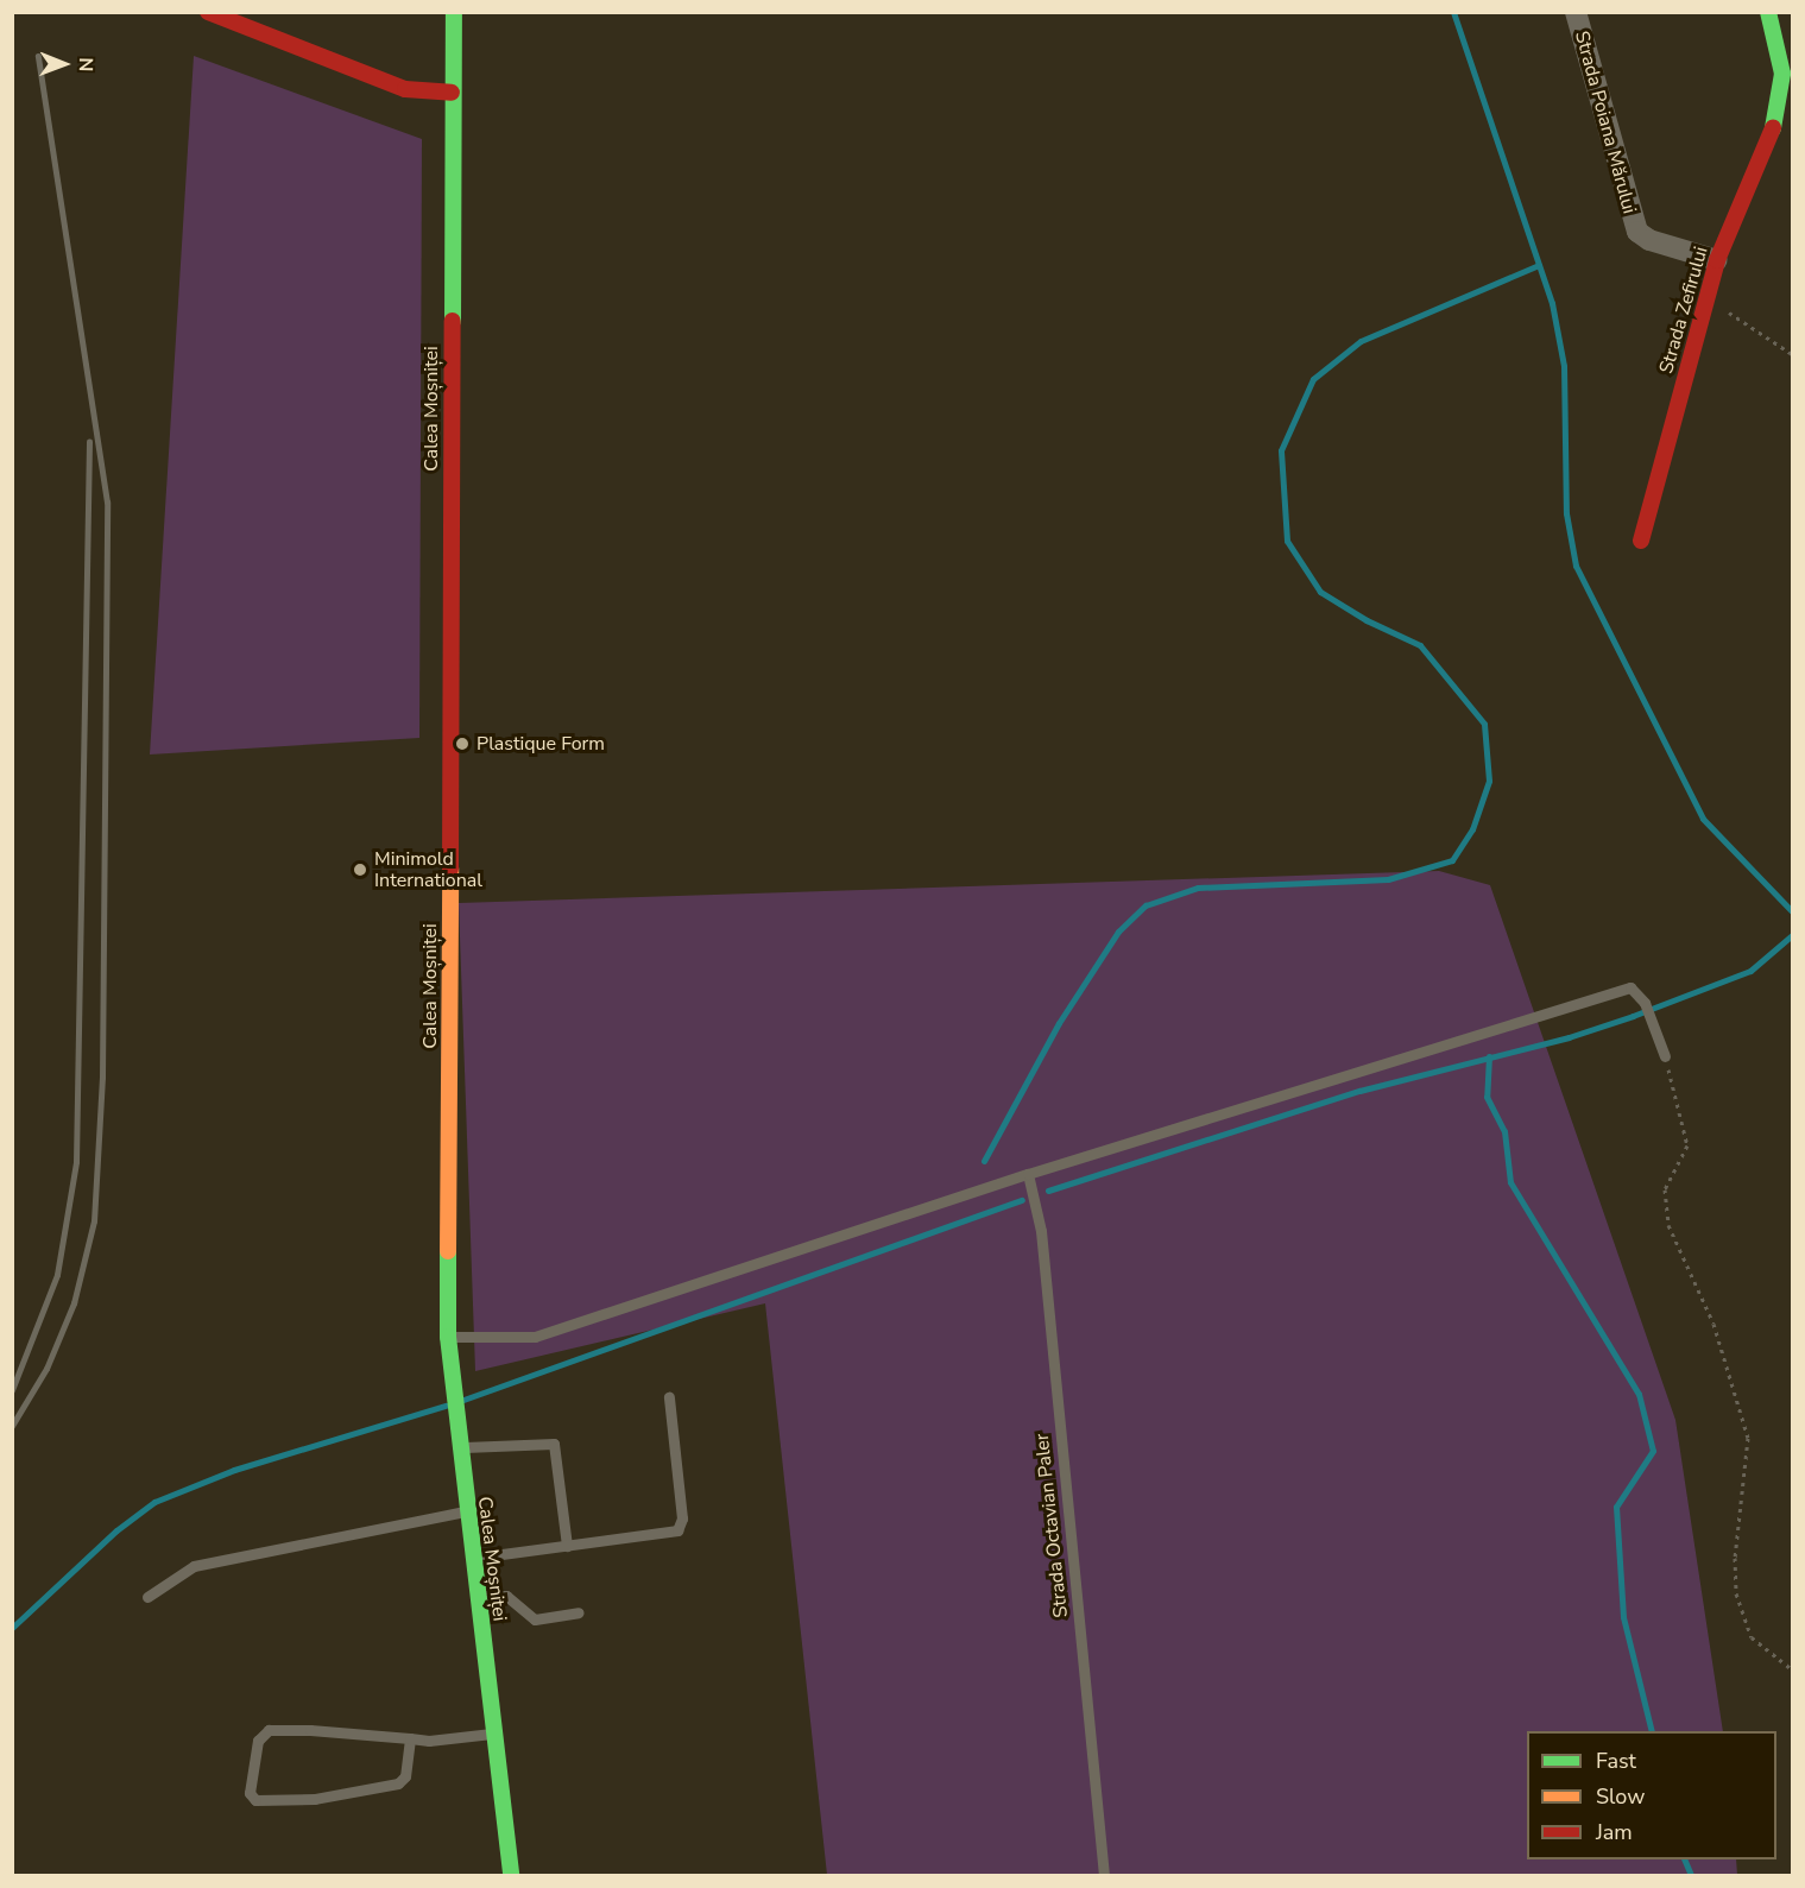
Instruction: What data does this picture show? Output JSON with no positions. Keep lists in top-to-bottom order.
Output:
{
  "streets": {
    "street": ["Strada Poiana Mărului", "Strada Zefirului", "Calea Moșniței"],
    "lane": ["Strada Octavian Paler"]
  },
  "crossings": [
    ["Strada Poiana Mărului", "Strada Zefirului"]
  ],
  "places": ["Plastique Form", "Minimold International"],
  "legend": ["Fast", "Slow", "Jam"],
  "north": "right"
}
